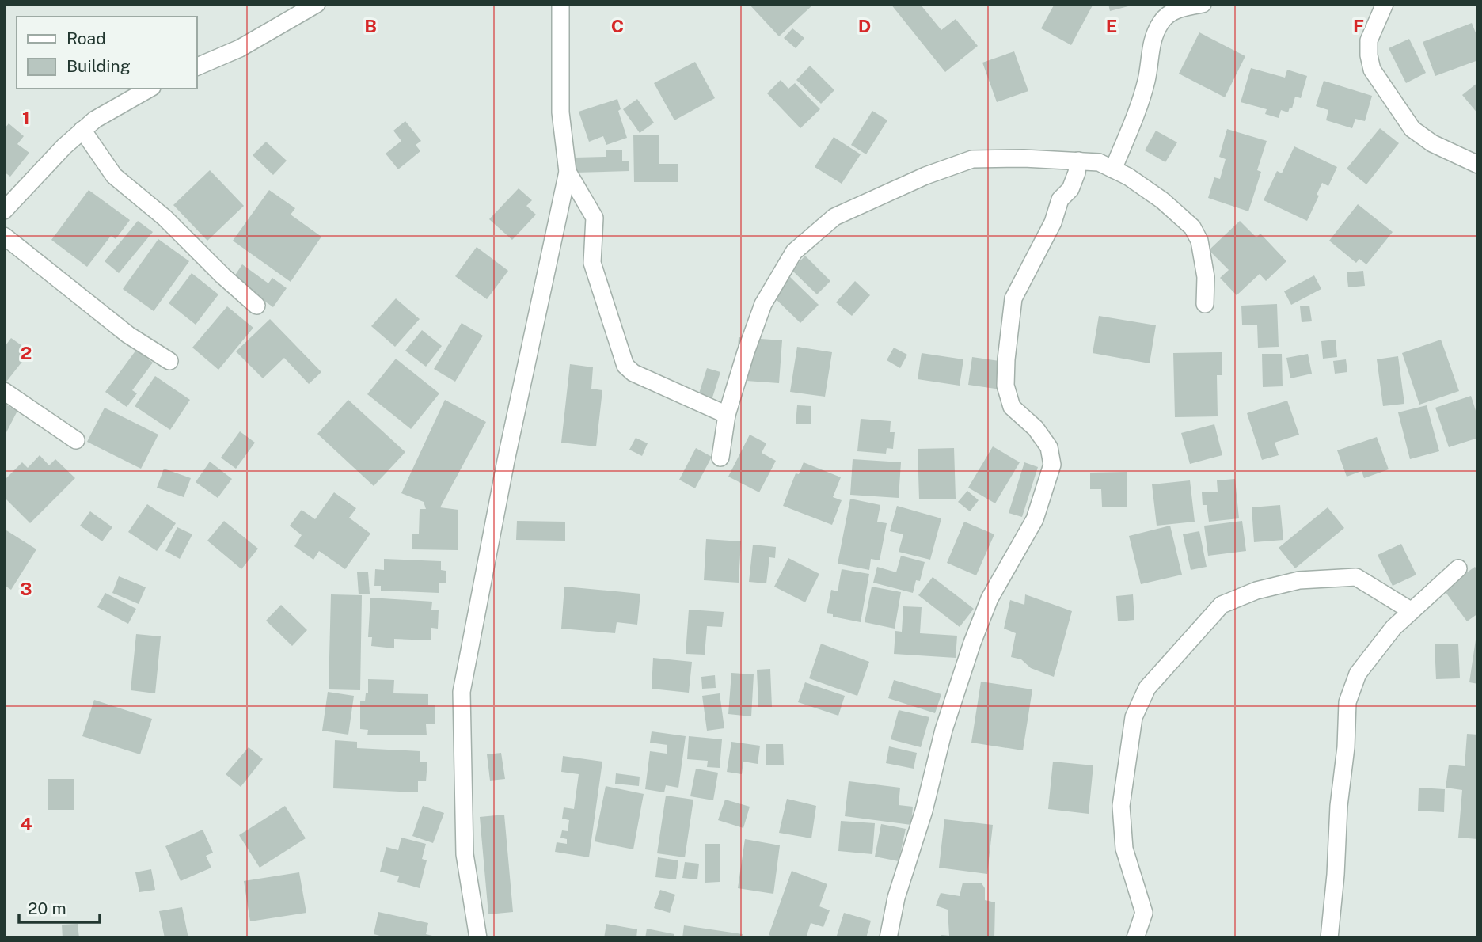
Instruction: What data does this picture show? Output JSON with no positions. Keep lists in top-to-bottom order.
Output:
{
  "legend": ["Road", "Building"],
  "scale_bar": "20 m",
  "grid": {
    "columns": [
      "B",
      "C",
      "D",
      "E",
      "F"
    ],
    "rows": [
      "1",
      "2",
      "3",
      "4"
    ]
  }
}
